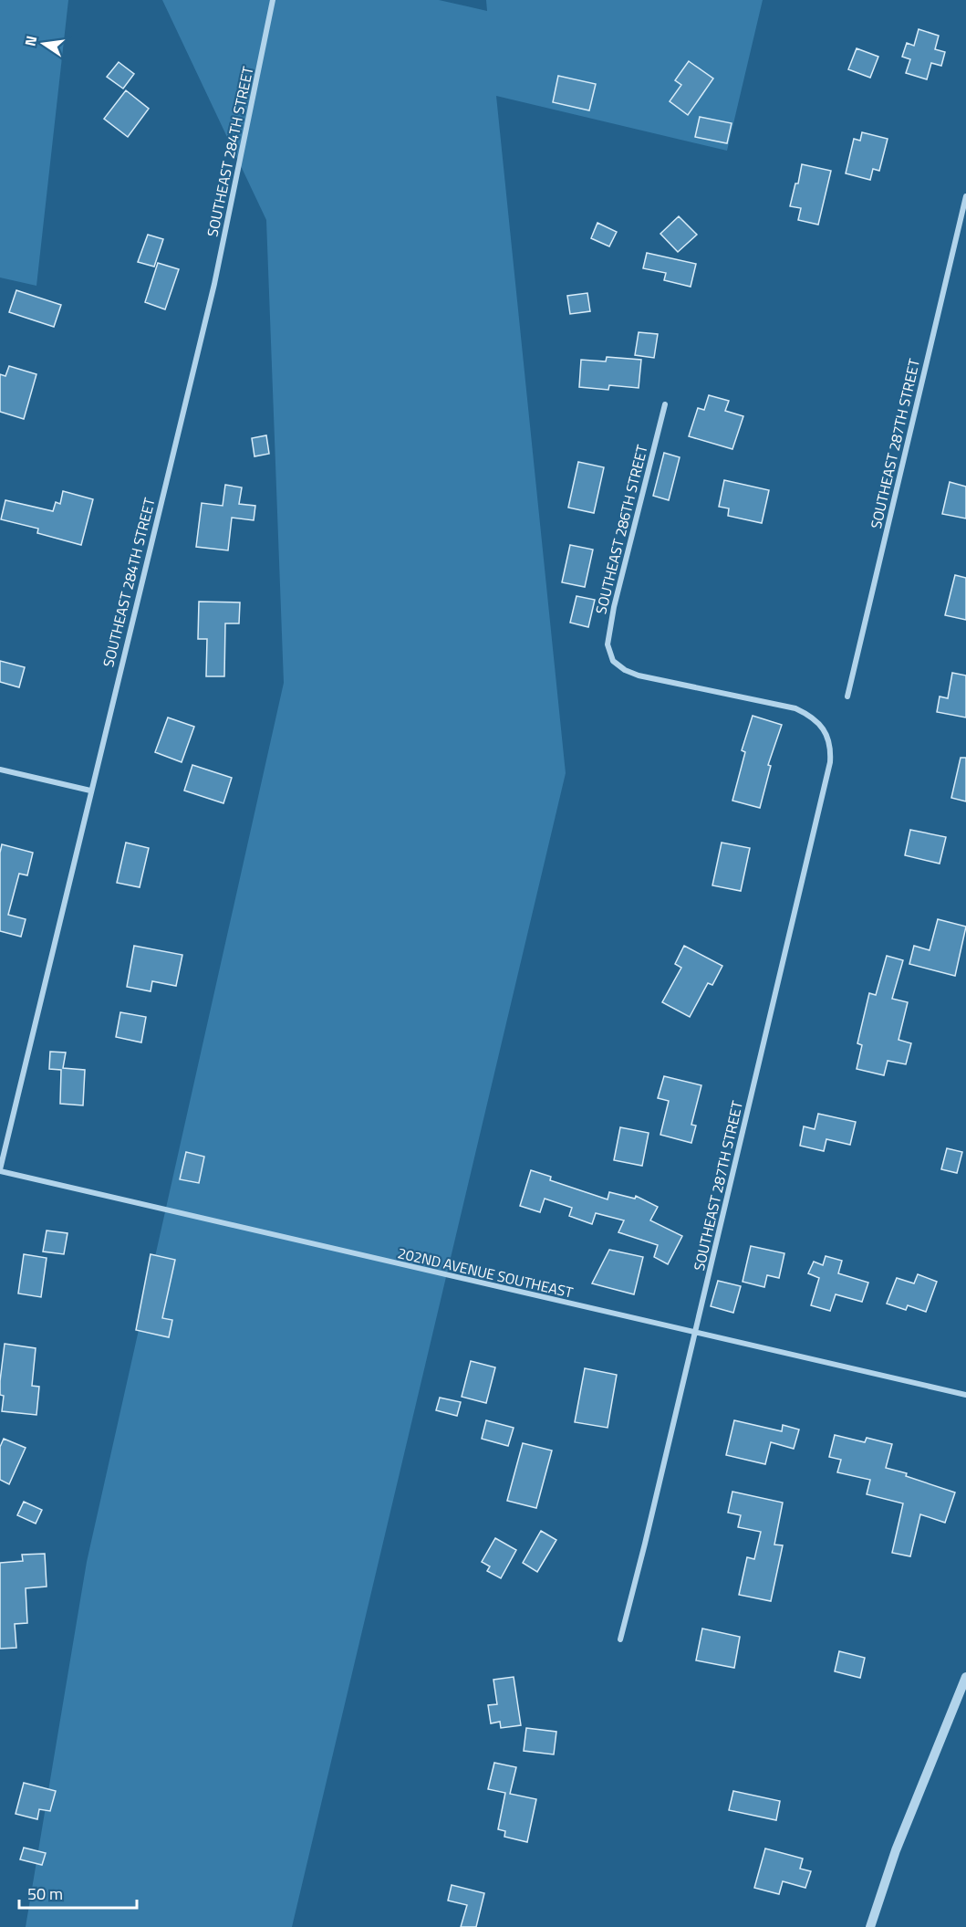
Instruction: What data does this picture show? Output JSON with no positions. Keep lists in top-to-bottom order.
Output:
{
  "streets": {
    "street": [
      "SOUTHEAST 284TH STREET",
      "SOUTHEAST 287TH STREET",
      "SOUTHEAST 286TH STREET",
      "202ND AVENUE SOUTHEAST"
    ]
  },
  "crossings": [
    ["SOUTHEAST 284TH STREET", "202ND AVENUE SOUTHEAST"],
    ["SOUTHEAST 287TH STREET", "SOUTHEAST 286TH STREET"],
    ["SOUTHEAST 287TH STREET", "202ND AVENUE SOUTHEAST"]
  ],
  "scale_bar": "50 m",
  "north": "left"
}
